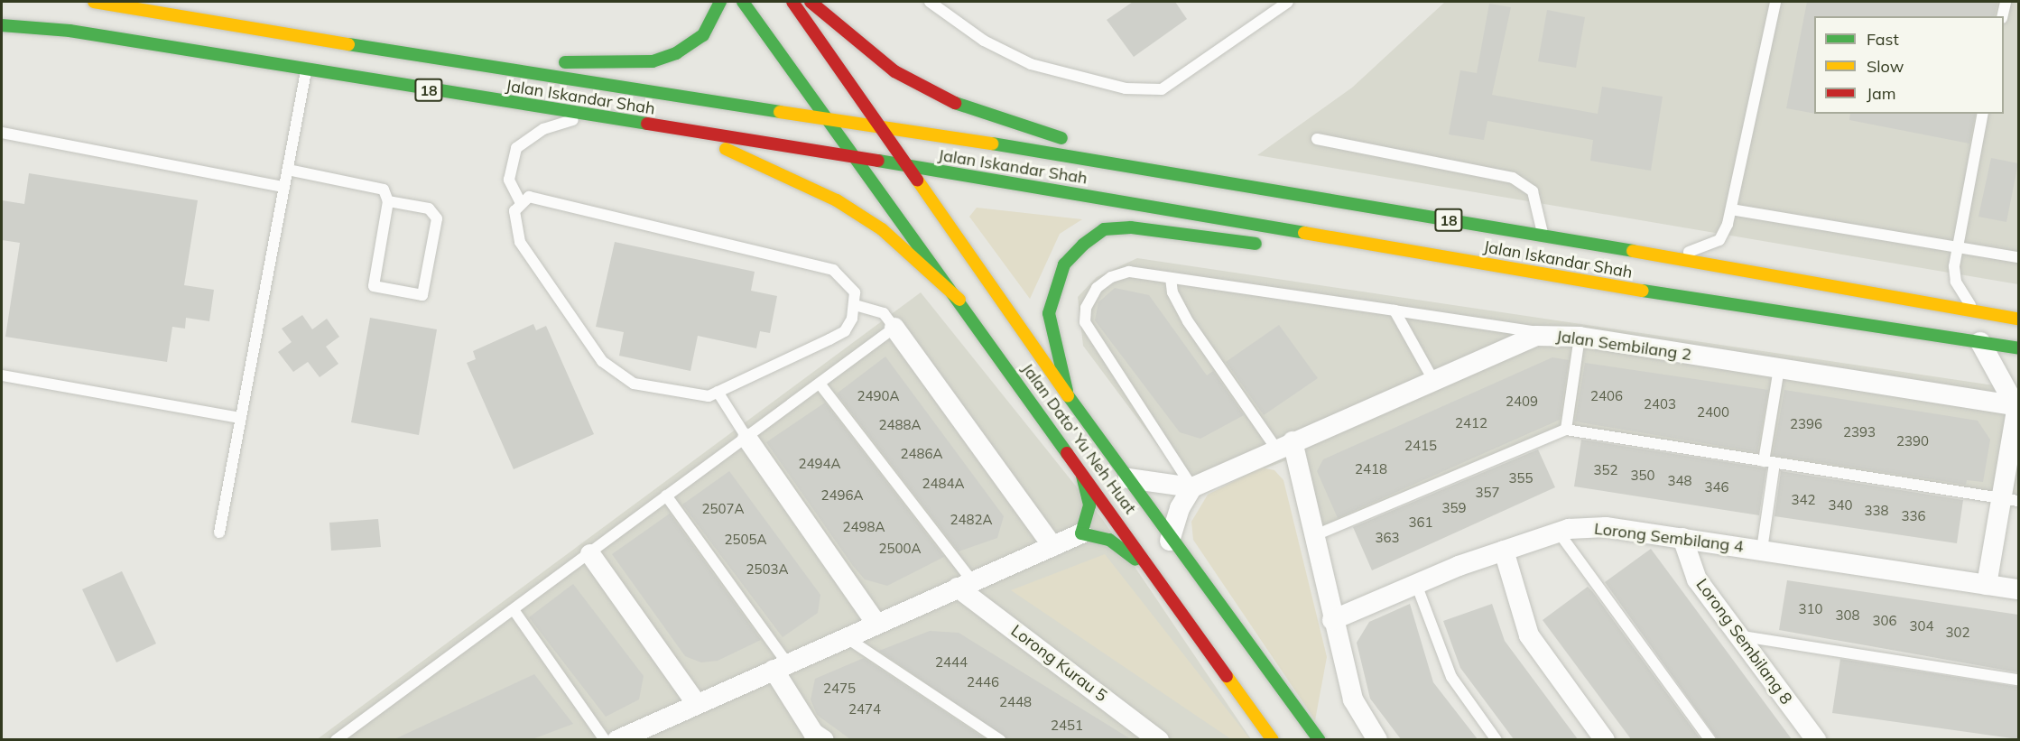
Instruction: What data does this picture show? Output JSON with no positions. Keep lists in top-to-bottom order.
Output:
{
  "streets": {
    "main road": ["18", "Jalan Iskandar Shah", "Jalan Dato' Yu Neh Huat"],
    "street": [
      "Jalan Sembilang 2",
      "Lorong Sembilang 4",
      "Lorong Sembilang 8",
      "Lorong Kurau 5"
    ]
  },
  "crossings": [
    ["Jalan Iskandar Shah", "Jalan Dato' Yu Neh Huat"],
    ["Lorong Sembilang 4", "Lorong Sembilang 8"]
  ],
  "house_numbers": [
    "2490A",
    "2406",
    "2409",
    "2403",
    "2400",
    "2412",
    "2396",
    "2488A",
    "2393",
    "2390",
    "2415",
    "2486A",
    "2494A",
    "2418",
    "352",
    "350",
    "355",
    "348",
    "2484A",
    "346",
    "357",
    "2496A",
    "342",
    "340",
    "359",
    "2507A",
    "338",
    "336",
    "2482A",
    "361",
    "2498A",
    "363",
    "2505A",
    "2500A",
    "2503A",
    "310",
    "308",
    "306",
    "304",
    "302",
    "2444",
    "2446",
    "2475",
    "2448",
    "2474",
    "2451"
  ],
  "legend": ["Fast", "Slow", "Jam"]
}
